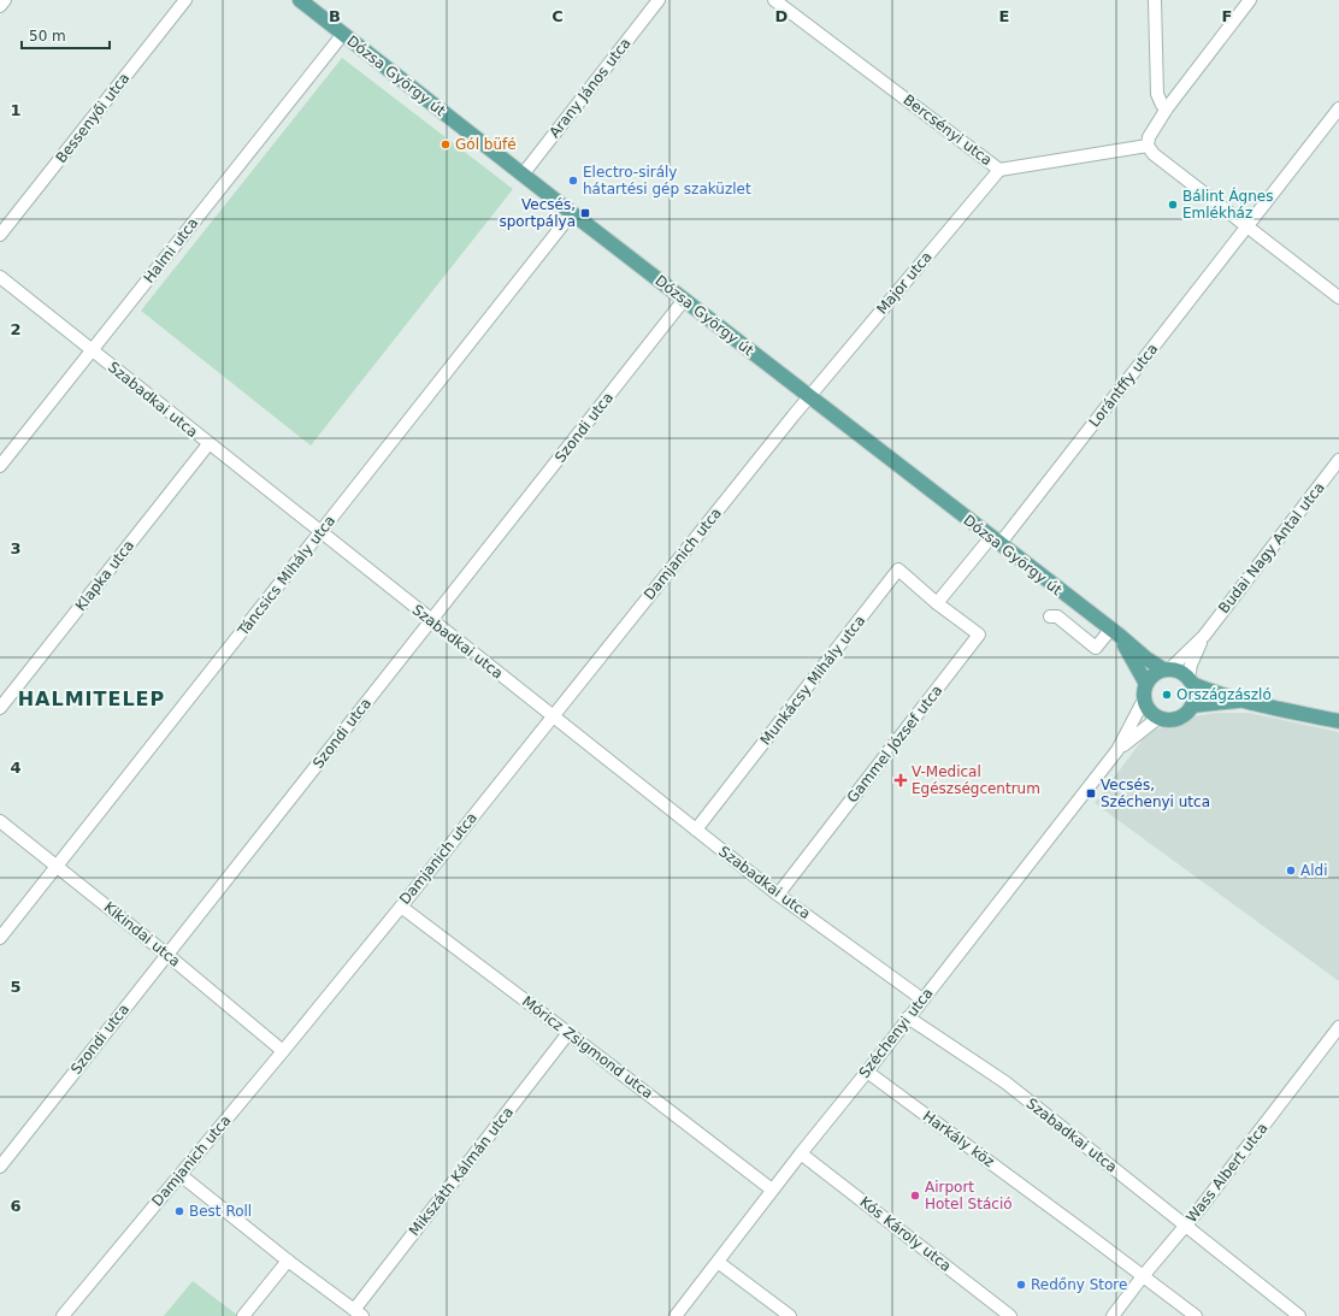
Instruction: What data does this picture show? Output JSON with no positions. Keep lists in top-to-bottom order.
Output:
{
  "streets": {
    "main road": ["Dózsa György út"],
    "street": [
      "Arany János utca",
      "Bessenyői utca",
      "Bercsényi utca",
      "Halmi utca",
      "Major utca",
      "Lorántffy utca",
      "Szabadkai utca",
      "Szondi utca",
      "Budai Nagy Antal utca",
      "Damjanich utca",
      "Klapka utca",
      "Táncsics Mihály utca",
      "Munkácsy Mihály utca",
      "Gammel József utca",
      "Kikindai utca",
      "Széchenyi utca",
      "Móricz Zsigmond utca",
      "Harkály köz",
      "Mikszáth Kálmán utca",
      "Wass Albert utca",
      "Kós Károly utca"
    ]
  },
  "crossings": [
    ["Dózsa György út", "Arany János utca"],
    ["Dózsa György út", "Halmi utca"],
    ["Dózsa György út", "Major utca"],
    ["Dózsa György út", "Lorántffy utca"],
    ["Dózsa György út", "Szondi utca"],
    ["Dózsa György út", "Budai Nagy Antal utca"],
    ["Dózsa György út", "Damjanich utca"],
    ["Dózsa György út", "Táncsics Mihály utca"],
    ["Dózsa György út", "Széchenyi utca"],
    ["Bercsényi utca", "Major utca"],
    ["Halmi utca", "Szabadkai utca"],
    ["Major utca", "Damjanich utca"],
    ["Lorántffy utca", "Munkácsy Mihály utca"],
    ["Lorántffy utca", "Gammel József utca"],
    ["Szabadkai utca", "Szondi utca"],
    ["Szabadkai utca", "Damjanich utca"],
    ["Szabadkai utca", "Klapka utca"],
    ["Szabadkai utca", "Táncsics Mihály utca"],
    ["Szabadkai utca", "Munkácsy Mihály utca"],
    ["Szabadkai utca", "Gammel József utca"],
    ["Szabadkai utca", "Széchenyi utca"],
    ["Szabadkai utca", "Wass Albert utca"],
    ["Szondi utca", "Kikindai utca"],
    ["Budai Nagy Antal utca", "Széchenyi utca"],
    ["Damjanich utca", "Kikindai utca"],
    ["Damjanich utca", "Móricz Zsigmond utca"],
    ["Táncsics Mihály utca", "Kikindai utca"],
    ["Munkácsy Mihály utca", "Gammel József utca"],
    ["Széchenyi utca", "Móricz Zsigmond utca"],
    ["Széchenyi utca", "Harkály köz"],
    ["Széchenyi utca", "Kós Károly utca"],
    ["Móricz Zsigmond utca", "Mikszáth Kálmán utca"],
    ["Harkály köz", "Wass Albert utca"]
  ],
  "districts": ["HALMITELEP"],
  "places": {
    "other": [
      "Gól büfé",
      "Electro-sirály hátartési gép szaküzlet",
      "Bálint Ágnes Emlékház",
      "Országzászló",
      "Aldi",
      "Airport Hotel Stáció",
      "Best Roll",
      "Redőny Store"
    ],
    "transit": ["Vecsés, sportpálya", "Vecsés, Széchenyi utca"],
    "health": ["V-Medical Egészségcentrum"]
  },
  "scale_bar": "50 m",
  "grid": {
    "columns": [
      "B",
      "C",
      "D",
      "E",
      "F"
    ],
    "rows": [
      "1",
      "2",
      "3",
      "4",
      "5",
      "6"
    ]
  }
}
